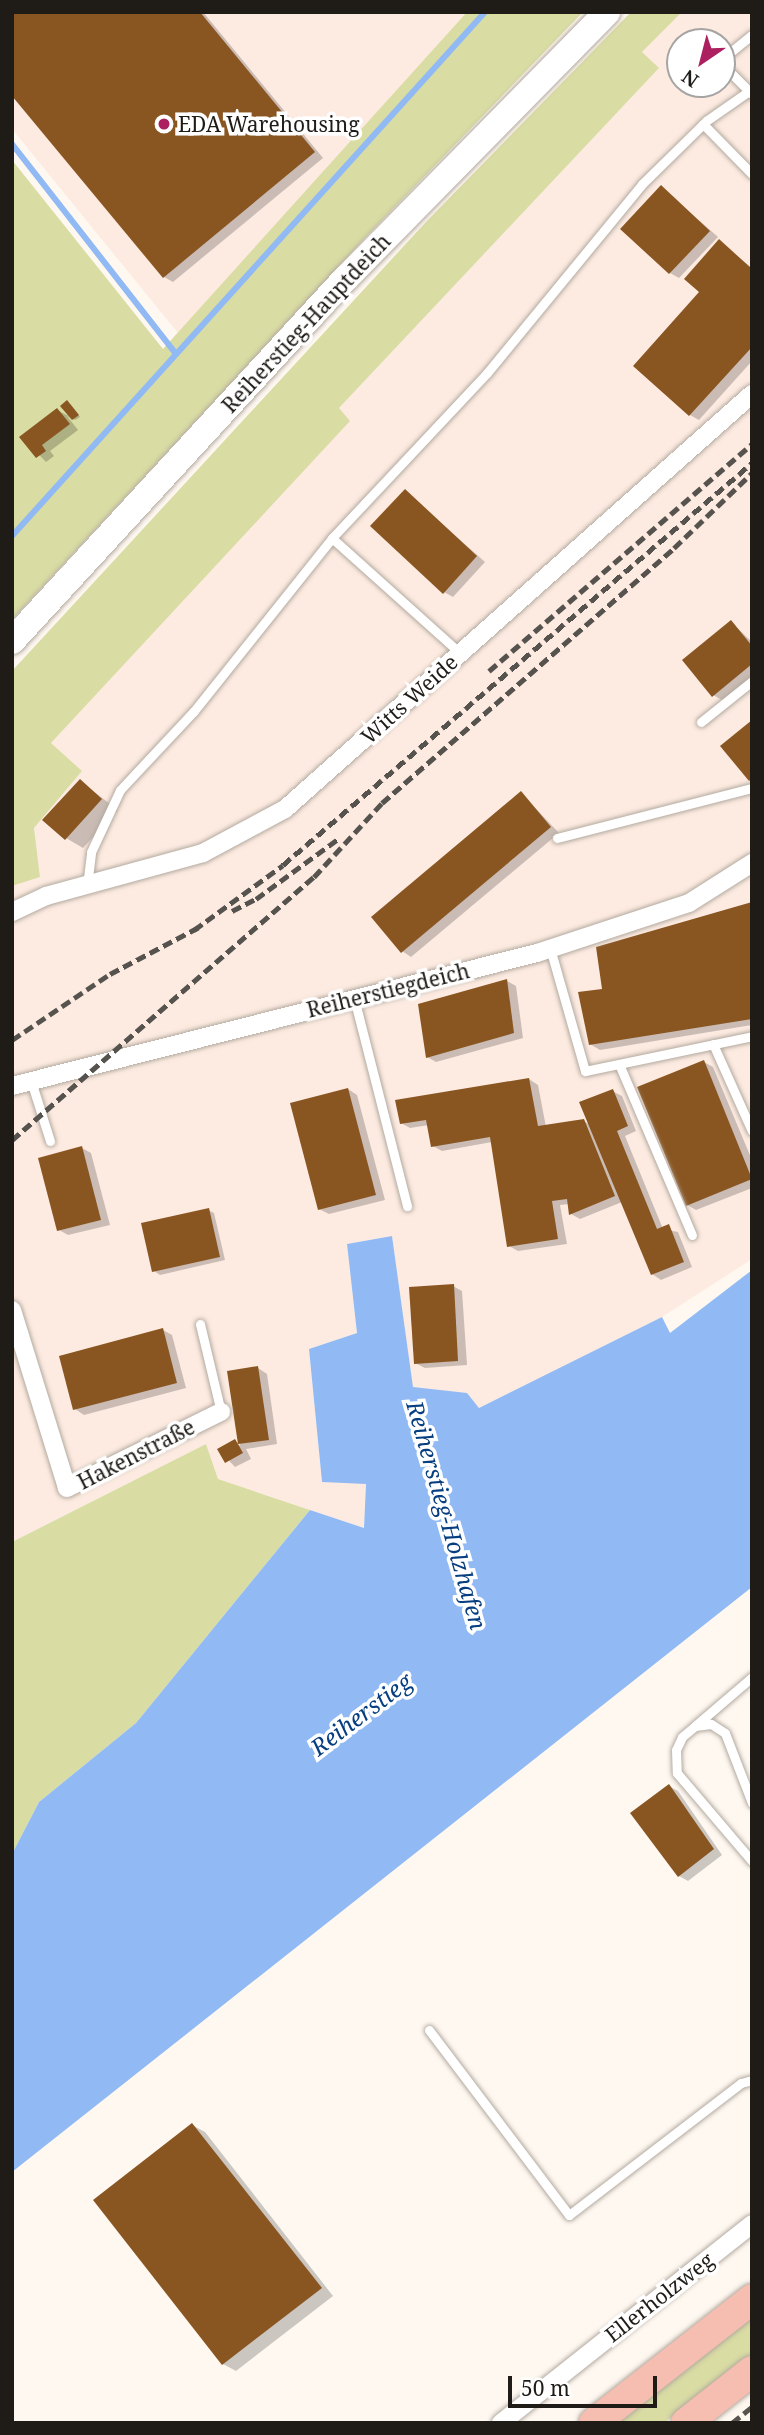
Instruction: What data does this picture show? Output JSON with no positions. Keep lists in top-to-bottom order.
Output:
{
  "streets": {
    "main road": ["Reiherstieg-Hauptdeich"],
    "street": [
      "Witts Weide",
      "Reiherstiegdeich",
      "Hakenstraße",
      "Ellerholzweg"
    ]
  },
  "water": ["Reiherstieg-Holzhafen", "Reiherstieg"],
  "places": ["EDA Warehousing"],
  "scale_bar": "50 m",
  "north": "bottom left"
}
